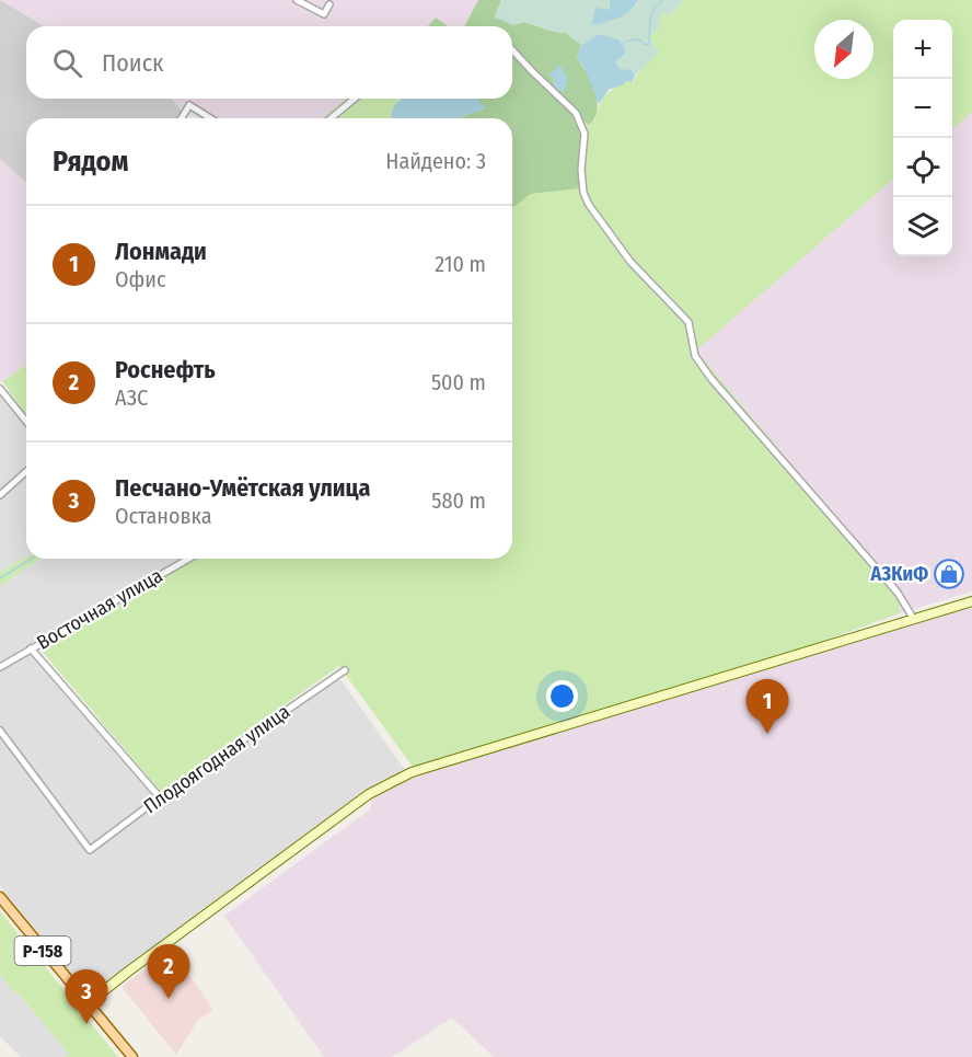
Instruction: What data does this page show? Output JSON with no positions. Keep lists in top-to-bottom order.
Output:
{
  "streets": {
    "main road": ["Р-158"],
    "street": ["Восточная улица", "Плодоягодная улица"]
  },
  "places": {
    "shop": ["АЗКиФ"]
  },
  "north": "bottom left",
  "page": {
    "map_buttons": ["+", "−"],
    "search": "Поиск",
    "heading": ["Рядом", "Найдено: 3"],
    "list": [
      {
        "mark": "1",
        "name": "Лонмади",
        "note": "Офис",
        "value": "210 m"
      },
      {
        "mark": "2",
        "name": "Роснефть",
        "note": "АЗС",
        "value": "500 m"
      },
      {
        "mark": "3",
        "name": "Песчано-Умётская улица",
        "note": "Остановка",
        "value": "580 m"
      }
    ],
    "pins": ["1", "2", "3"]
  }
}
